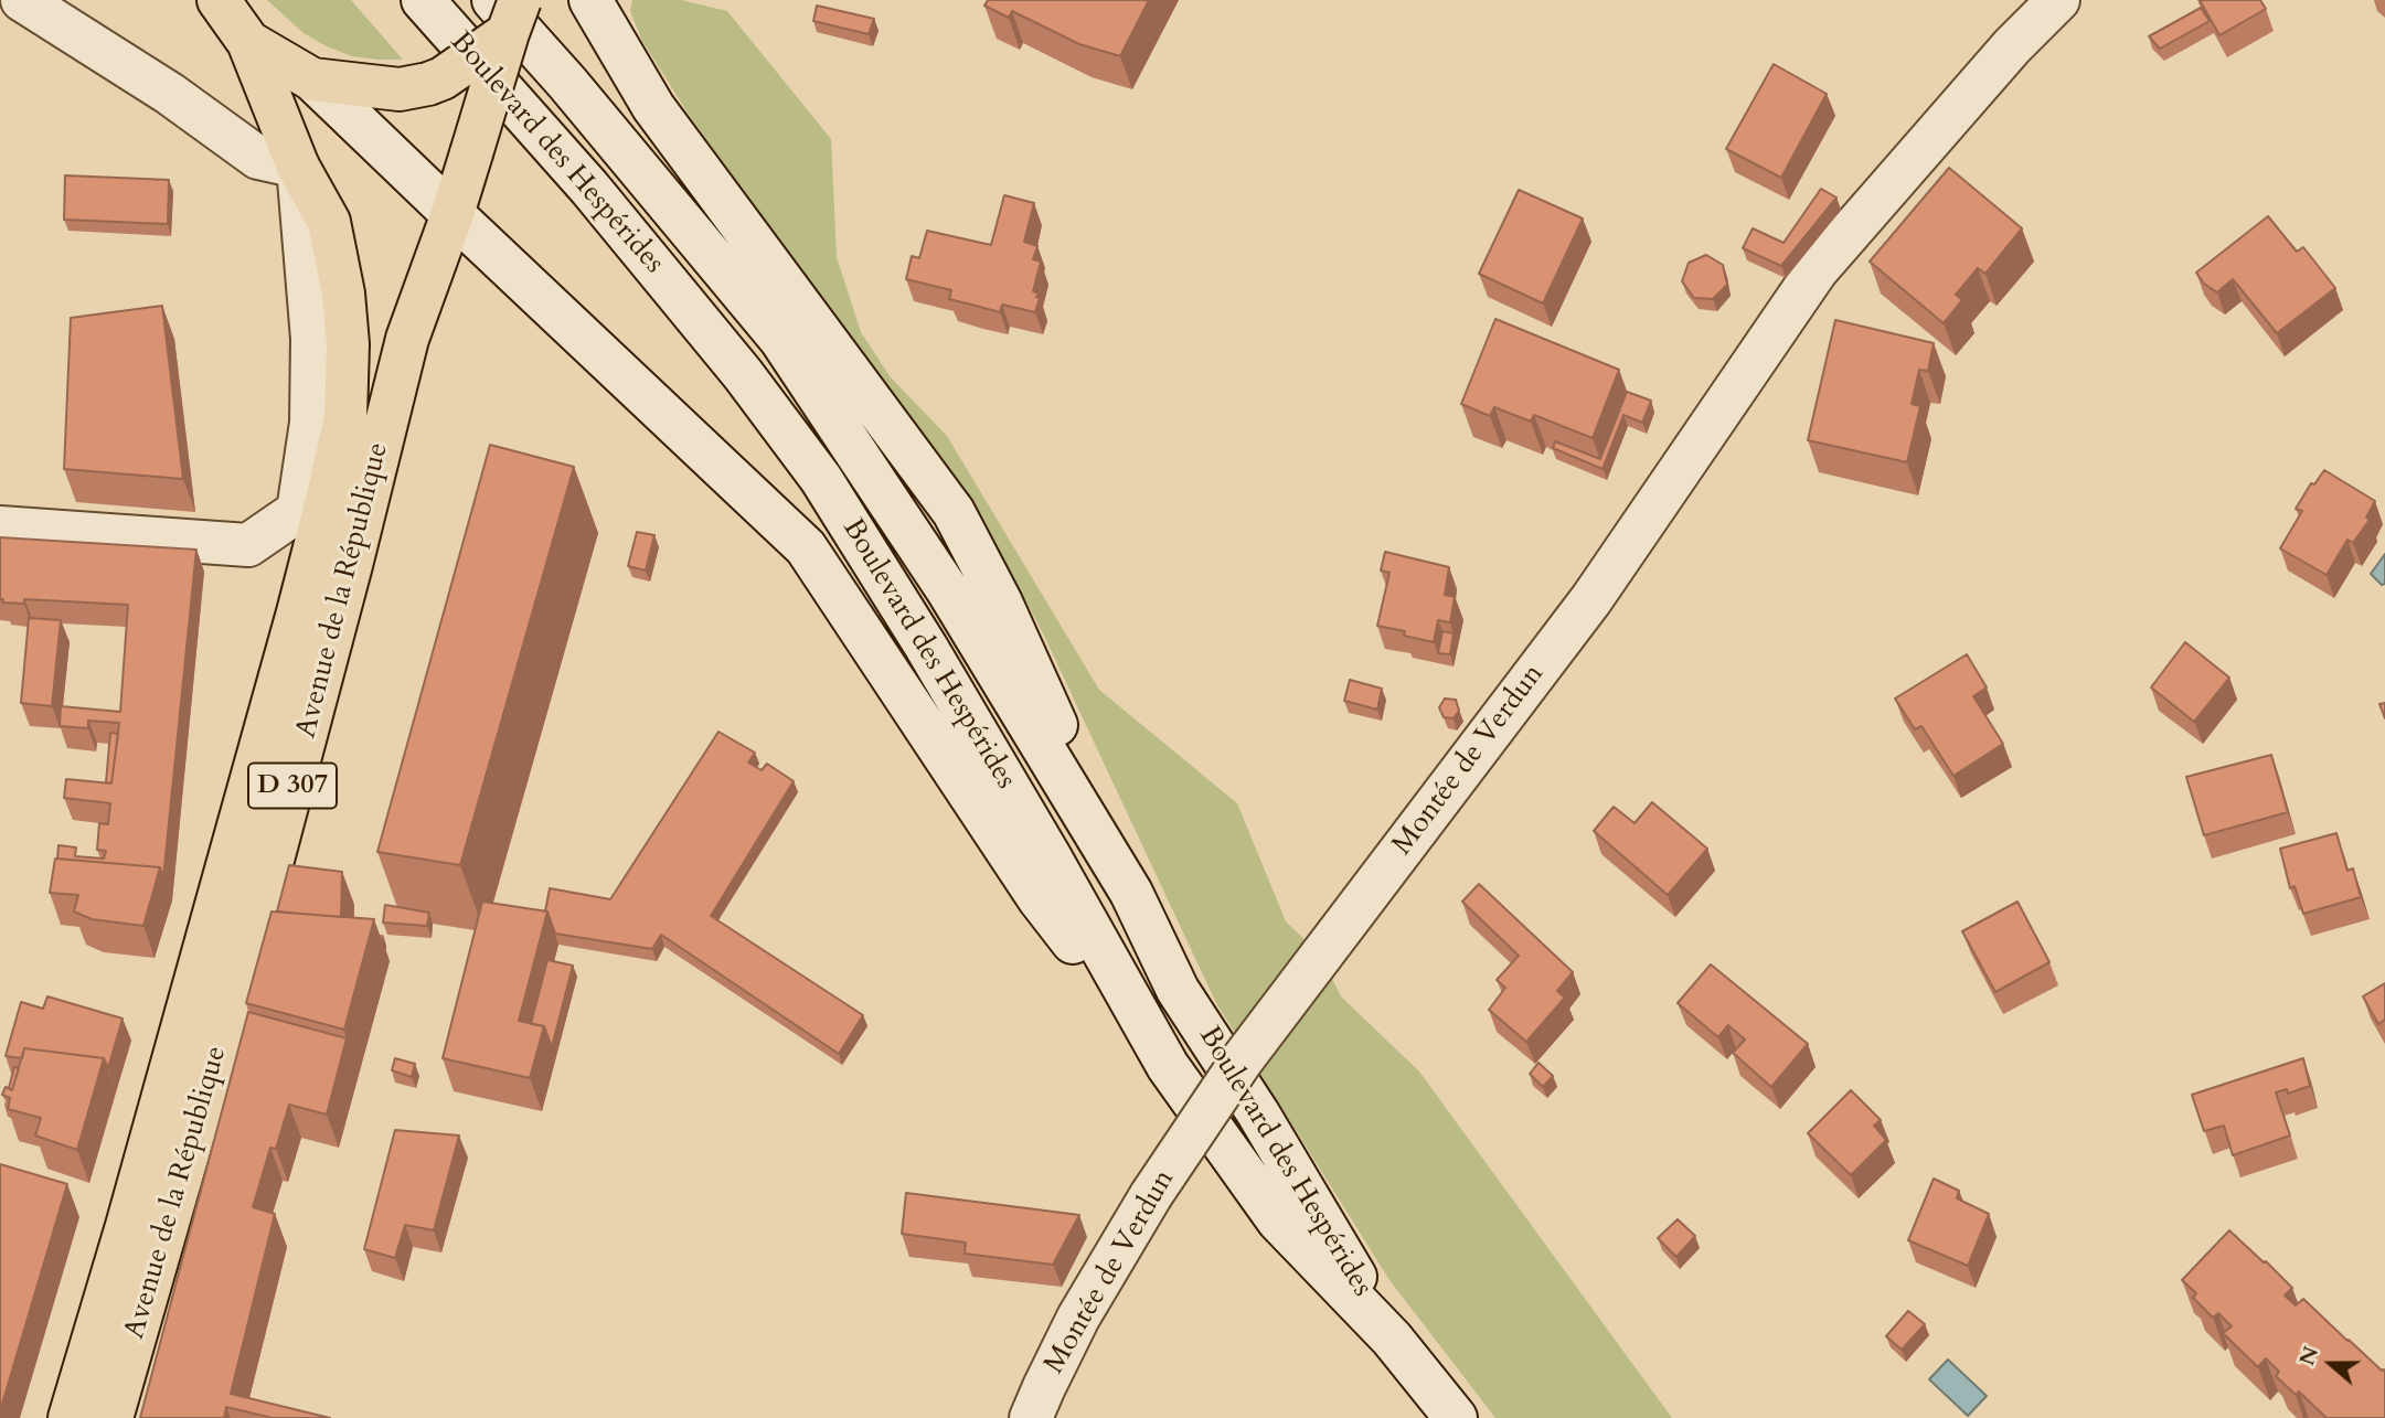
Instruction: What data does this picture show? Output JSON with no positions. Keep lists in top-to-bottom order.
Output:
{
  "streets": {
    "main road": [
      "Boulevard des Hespérides",
      "Avenue de la République",
      "Montée de Verdun",
      "D 307"
    ]
  },
  "crossings": [
    ["Boulevard des Hespérides", "Avenue de la République"]
  ],
  "north": "left"
}
